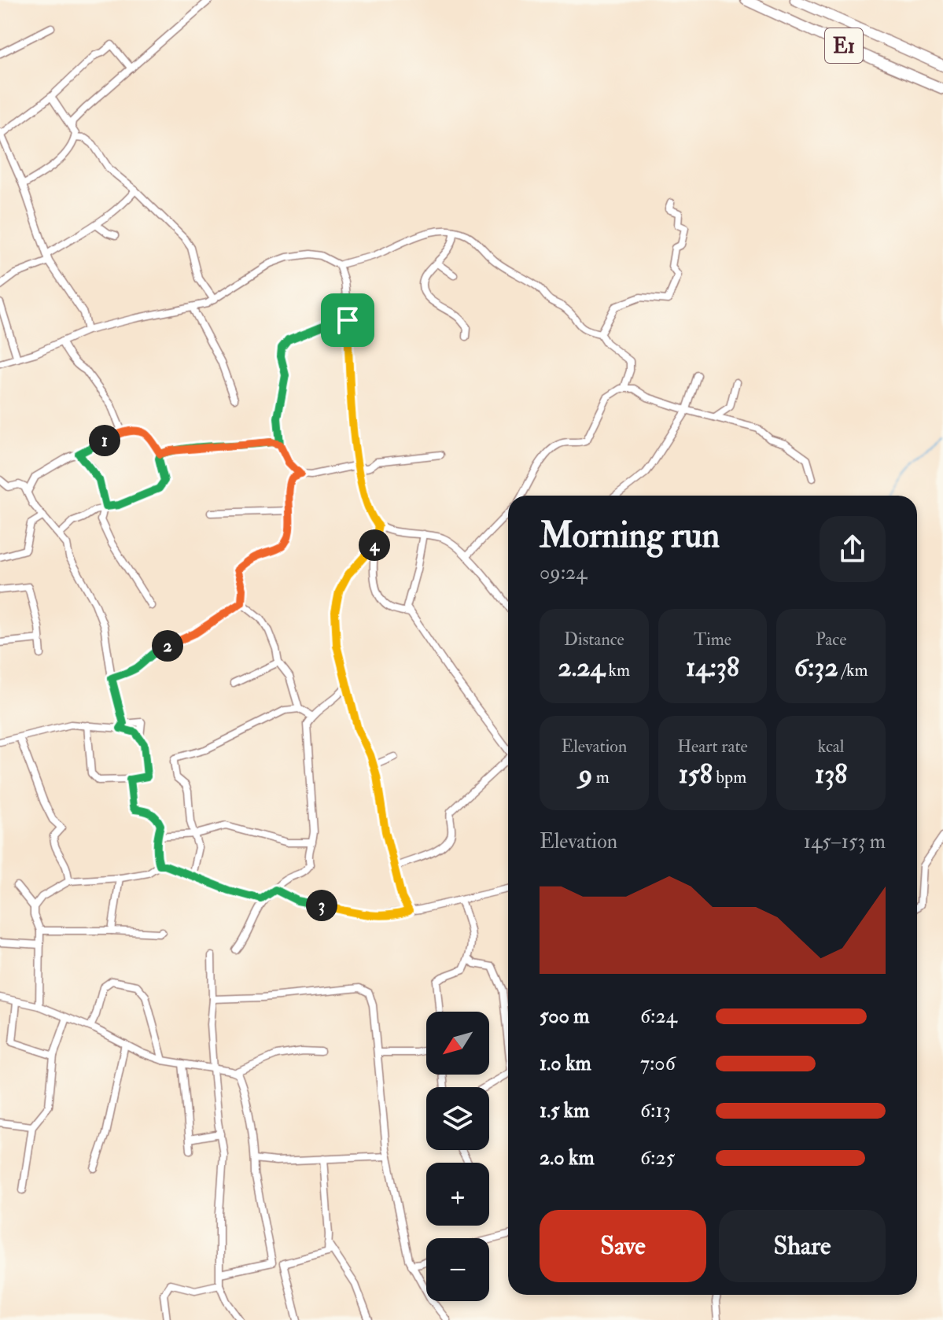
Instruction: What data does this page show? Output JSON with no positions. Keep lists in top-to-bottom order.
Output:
{
  "streets": {
    "highway": ["E1"]
  },
  "north": "bottom left",
  "page": {
    "pins": [
      "1",
      "4",
      "2",
      "3"
    ],
    "heading": ["Morning run", "09:24"],
    "stats": [
      ["Distance", "2.24 km"],
      ["Time", "14:38"],
      ["Pace", "6:32 /km"],
      ["Elevation", "9 m"],
      ["Heart rate", "158 bpm"],
      ["kcal", "138"]
    ],
    "chart": ["Elevation", "145–153 m"],
    "list": [
      {
        "name": "500 m",
        "note": "6:24"
      },
      {
        "name": "1.0 km",
        "note": "7:06"
      },
      {
        "name": "1.5 km",
        "note": "6:13"
      },
      {
        "name": "2.0 km",
        "note": "6:25"
      }
    ],
    "map_buttons": ["+", "−"],
    "buttons": ["Save", "Share"]
  }
}
